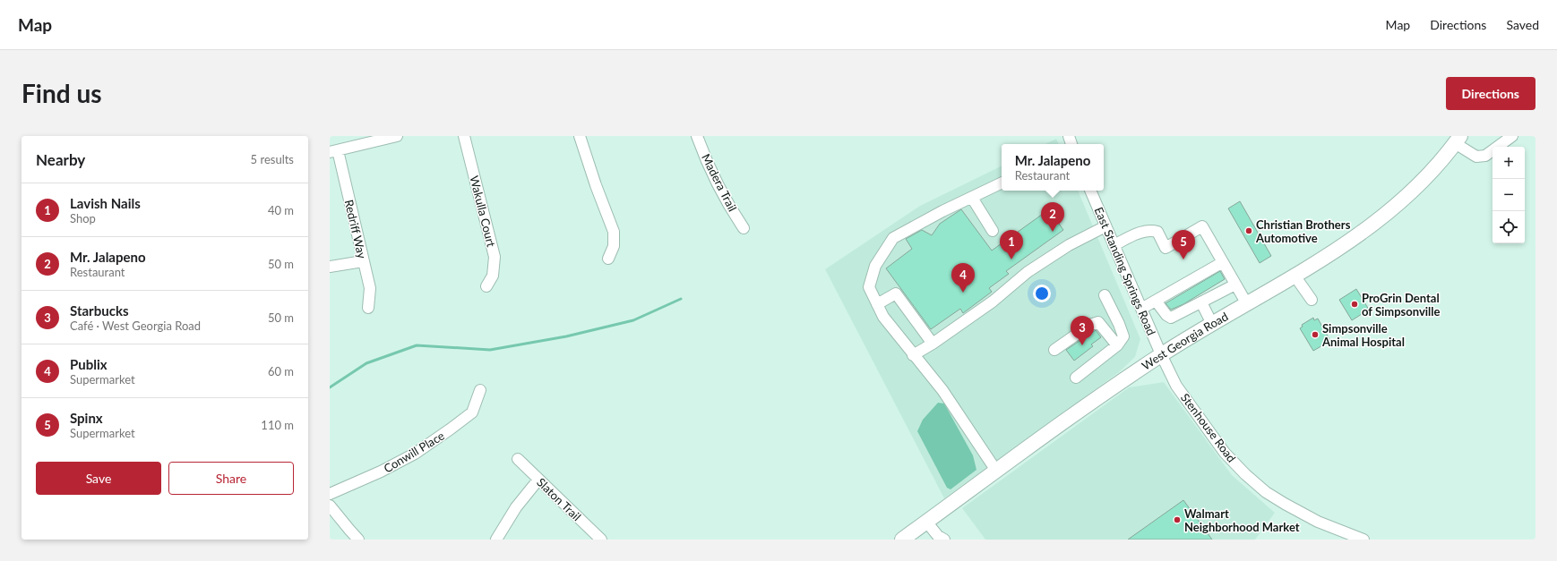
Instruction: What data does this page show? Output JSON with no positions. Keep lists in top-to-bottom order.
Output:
{
  "streets": {
    "main road": ["West Georgia Road"],
    "street": [
      "Madera Trail",
      "Wakulla Court",
      "Redriff Way",
      "East Standing Springs Road",
      "Stenhouse Road",
      "Conwill Place",
      "Slaton Trail"
    ]
  },
  "crossings": [
    ["East Standing Springs Road", "West Georgia Road"],
    ["East Standing Springs Road", "Stenhouse Road"],
    ["West Georgia Road", "Stenhouse Road"]
  ],
  "places": [
    "Christian Brothers Automotive",
    "ProGrin Dental of Simpsonville",
    "Simpsonville Animal Hospital",
    "Walmart Neighborhood Market"
  ],
  "page": {
    "header": "Map",
    "nav": ["Map", "Directions", "Saved"],
    "buttons": [
      "Directions",
      ["Save", "Share"]
    ],
    "title": "Find us",
    "heading": ["Nearby", "5 results"],
    "popup": ["Mr. Jalapeno", "Restaurant"],
    "map_buttons": ["+", "−"],
    "list": [
      {
        "mark": "1",
        "name": "Lavish Nails",
        "note": "Shop",
        "value": "40 m"
      },
      {
        "mark": "2",
        "name": "Mr. Jalapeno",
        "note": "Restaurant",
        "value": "50 m"
      },
      {
        "mark": "3",
        "name": "Starbucks",
        "note": "Café · West Georgia Road",
        "value": "50 m"
      },
      {
        "mark": "4",
        "name": "Publix",
        "note": "Supermarket",
        "value": "60 m"
      },
      {
        "mark": "5",
        "name": "Spinx",
        "note": "Supermarket",
        "value": "110 m"
      }
    ],
    "pins": [
      "2",
      "1",
      "5",
      "4",
      "3"
    ]
  }
}
